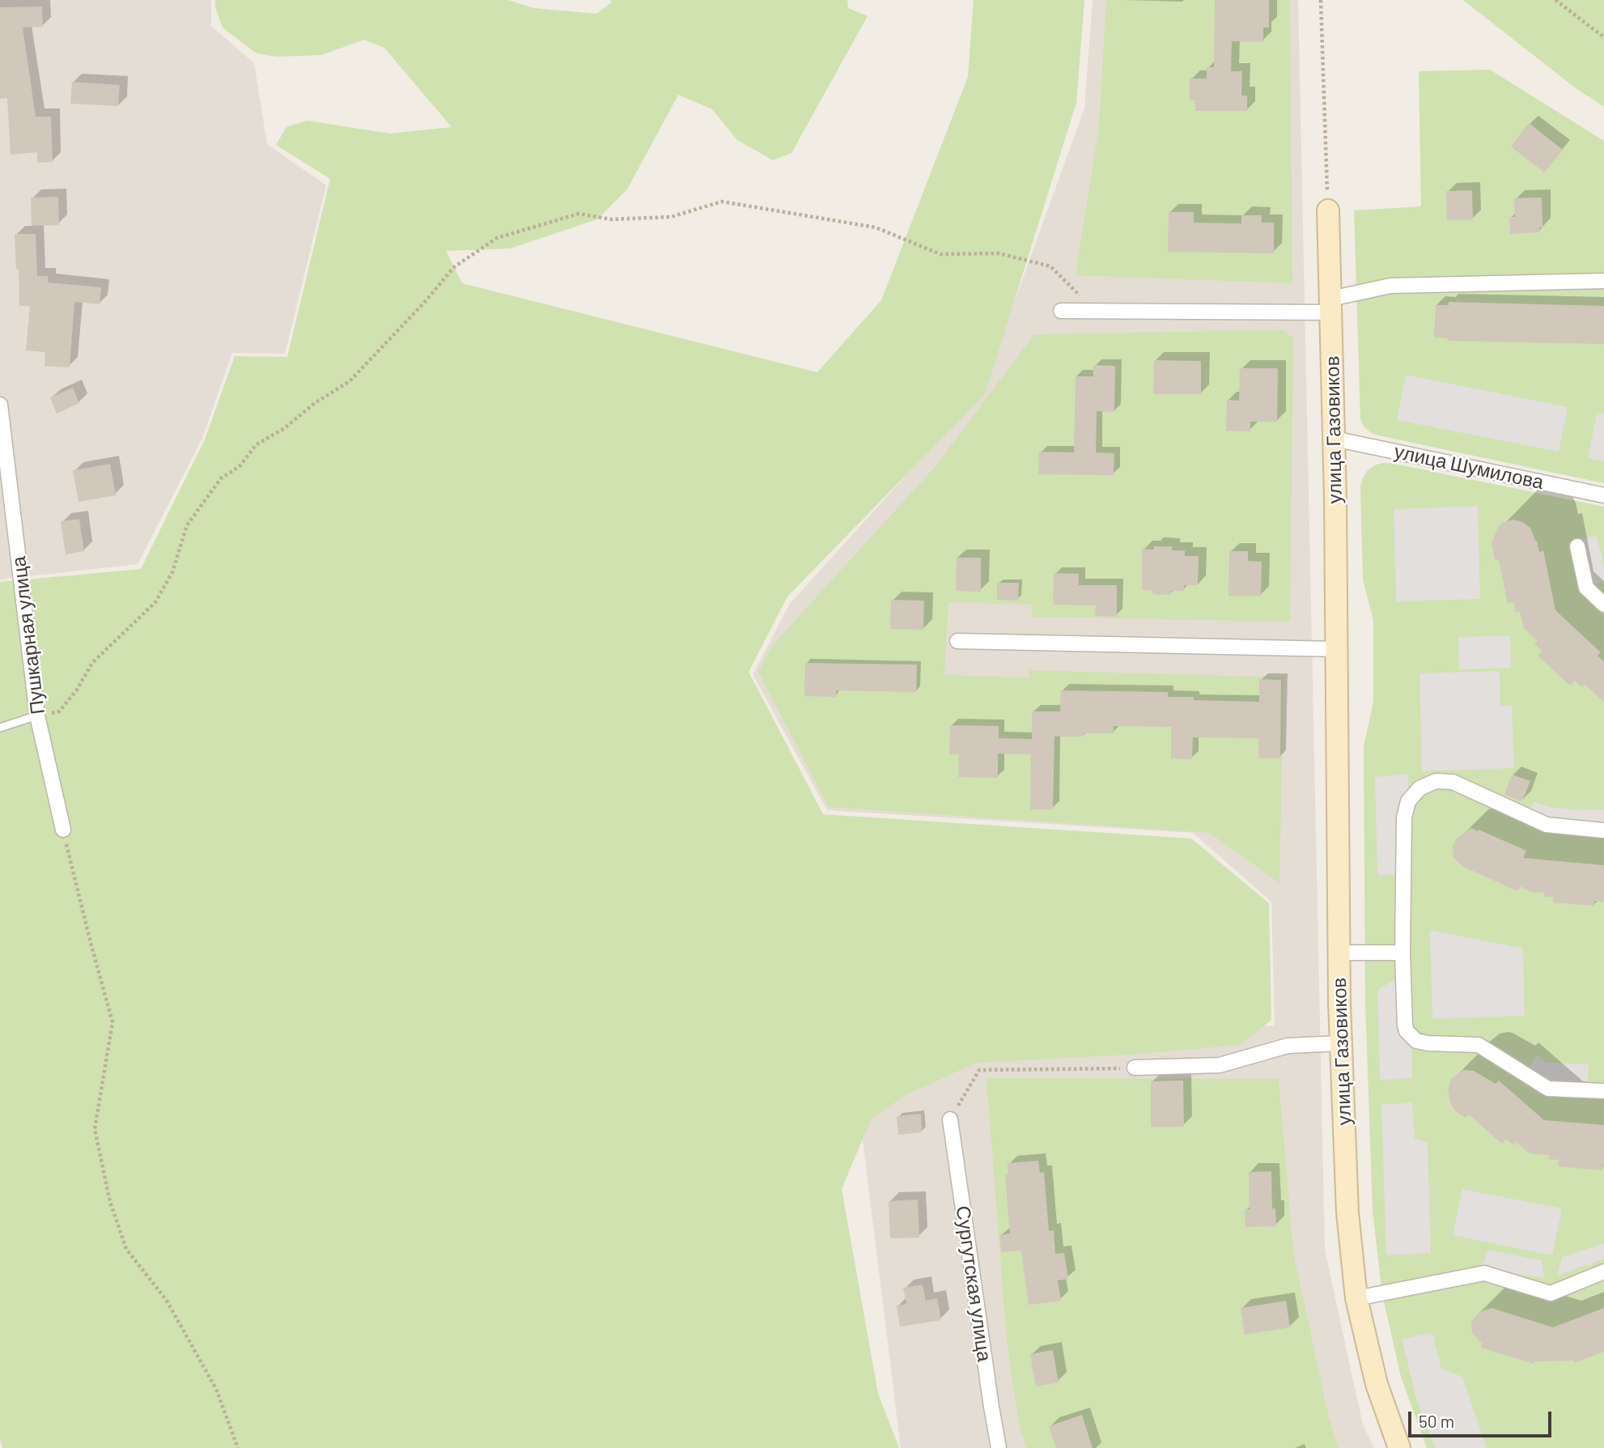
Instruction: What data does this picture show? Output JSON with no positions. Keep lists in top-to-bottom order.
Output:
{
  "streets": {
    "street": [
      "улица Газовиков",
      "улица Шумилова",
      "Пушкарная улица",
      "Сургутская улица"
    ]
  },
  "crossings": [
    ["улица Газовиков", "улица Шумилова"]
  ],
  "scale_bar": "50 m"
}
